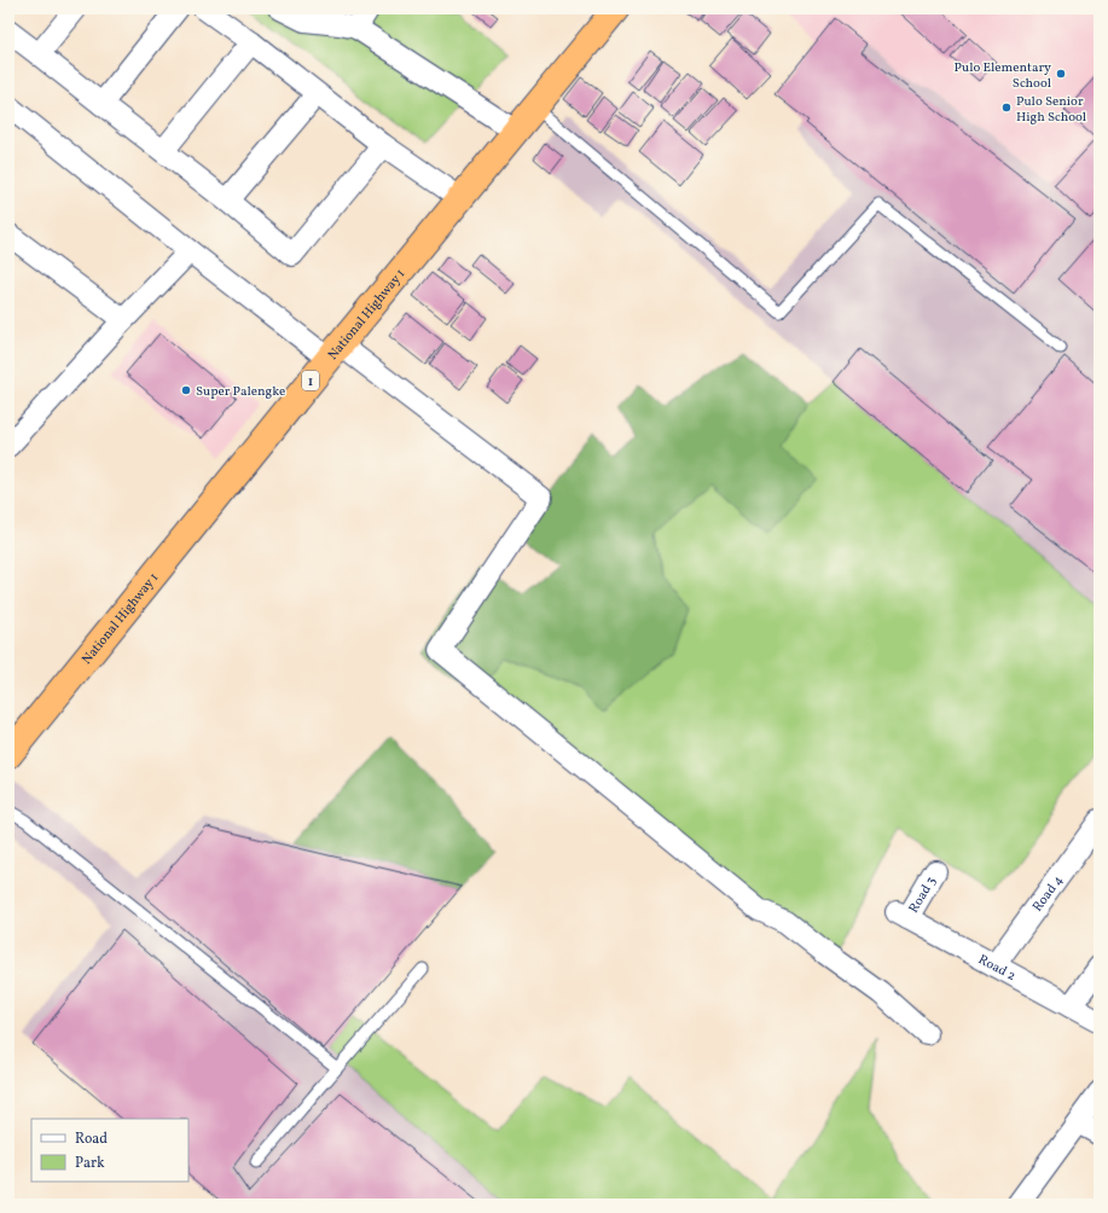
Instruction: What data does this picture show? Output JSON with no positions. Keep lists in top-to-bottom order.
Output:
{
  "streets": {
    "highway": ["National Highway 1", "1"],
    "street": ["Road 4", "Road 3", "Road 2"]
  },
  "crossings": [
    ["Road 4", "Road 2"],
    ["Road 3", "Road 2"]
  ],
  "places": ["Pulo Elementary School", "Pulo Senior High School", "Super Palengke"],
  "legend": ["Road", "Park"]
}
